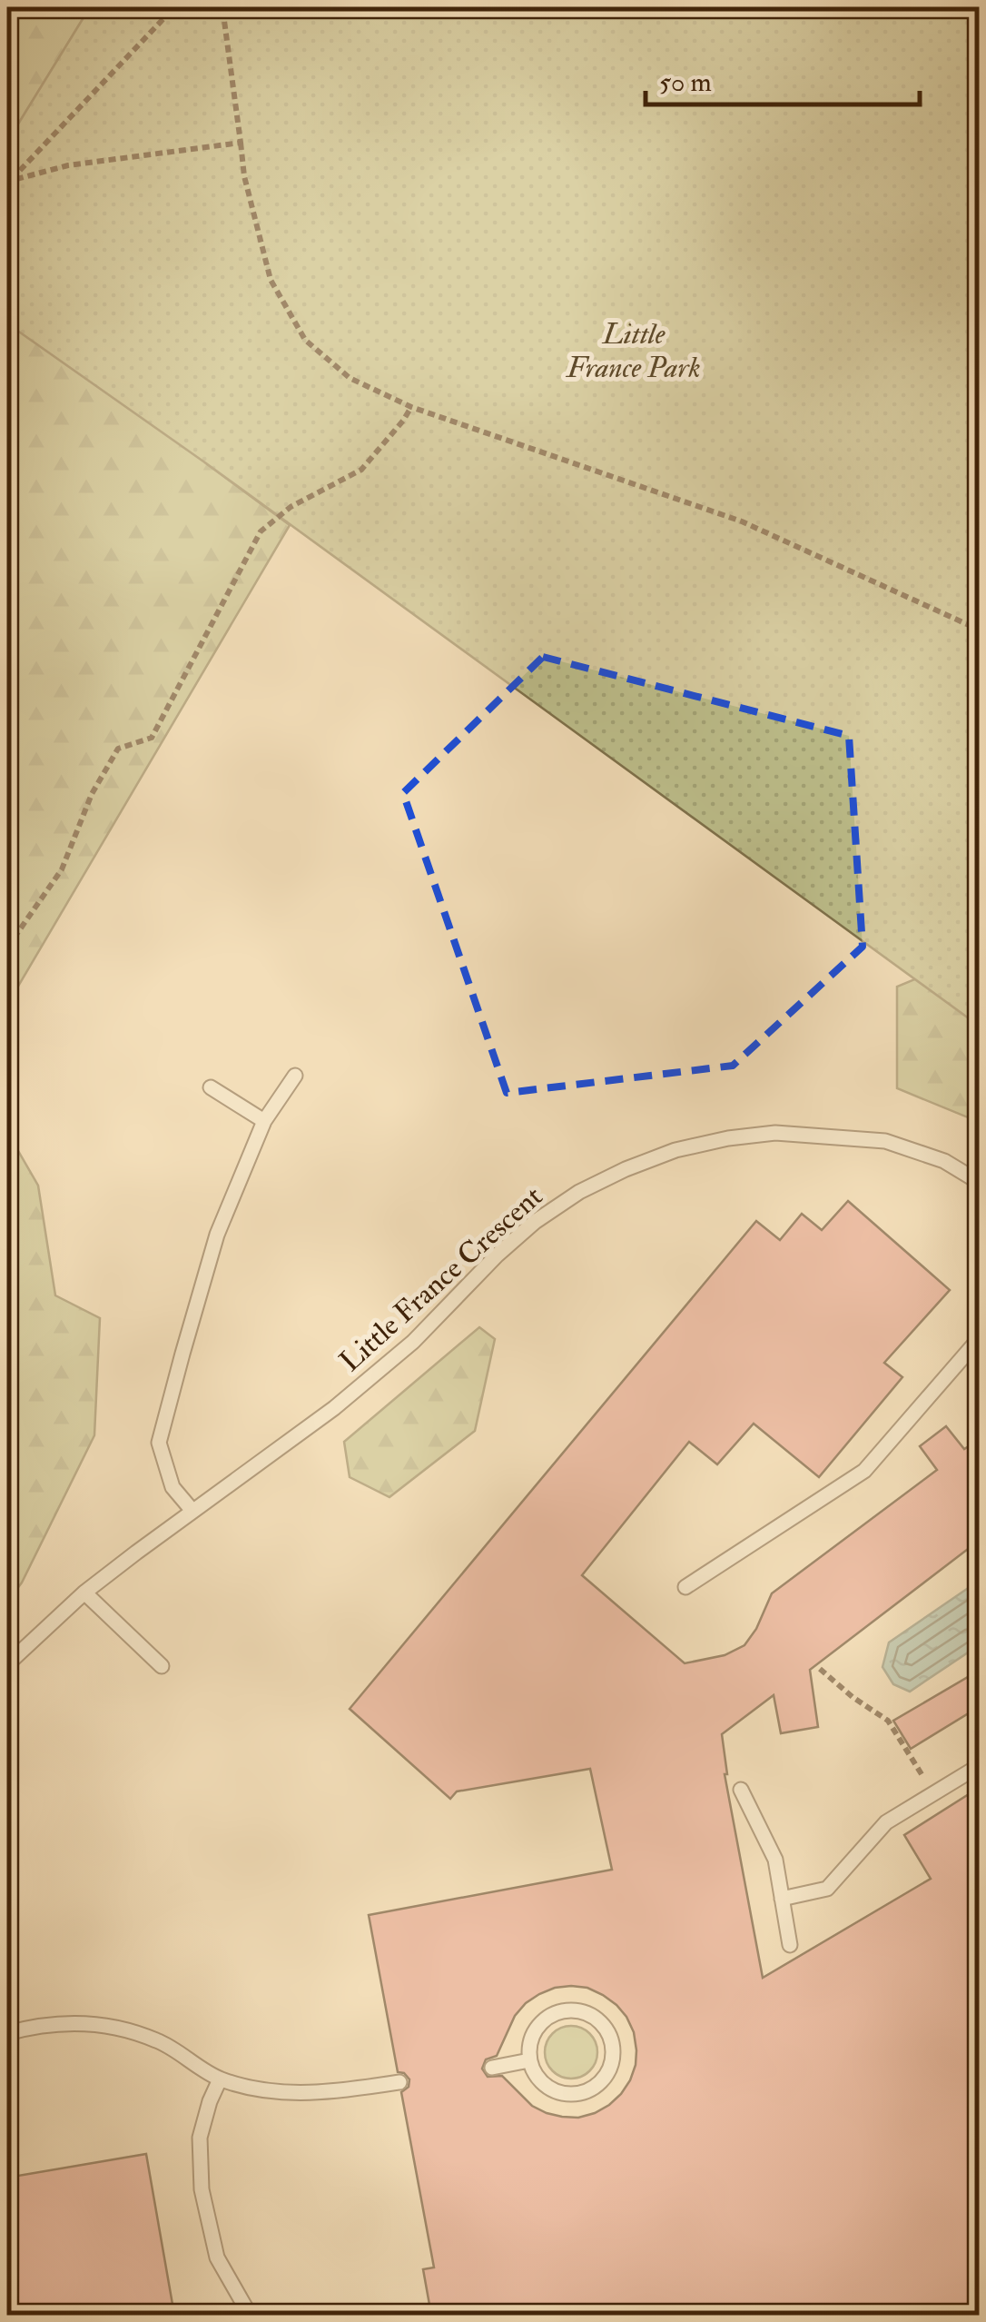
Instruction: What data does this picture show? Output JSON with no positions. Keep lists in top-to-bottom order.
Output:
{
  "streets": {
    "lane": ["Little France Crescent"]
  },
  "parks": ["Little France Park"],
  "scale_bar": "50 m"
}
